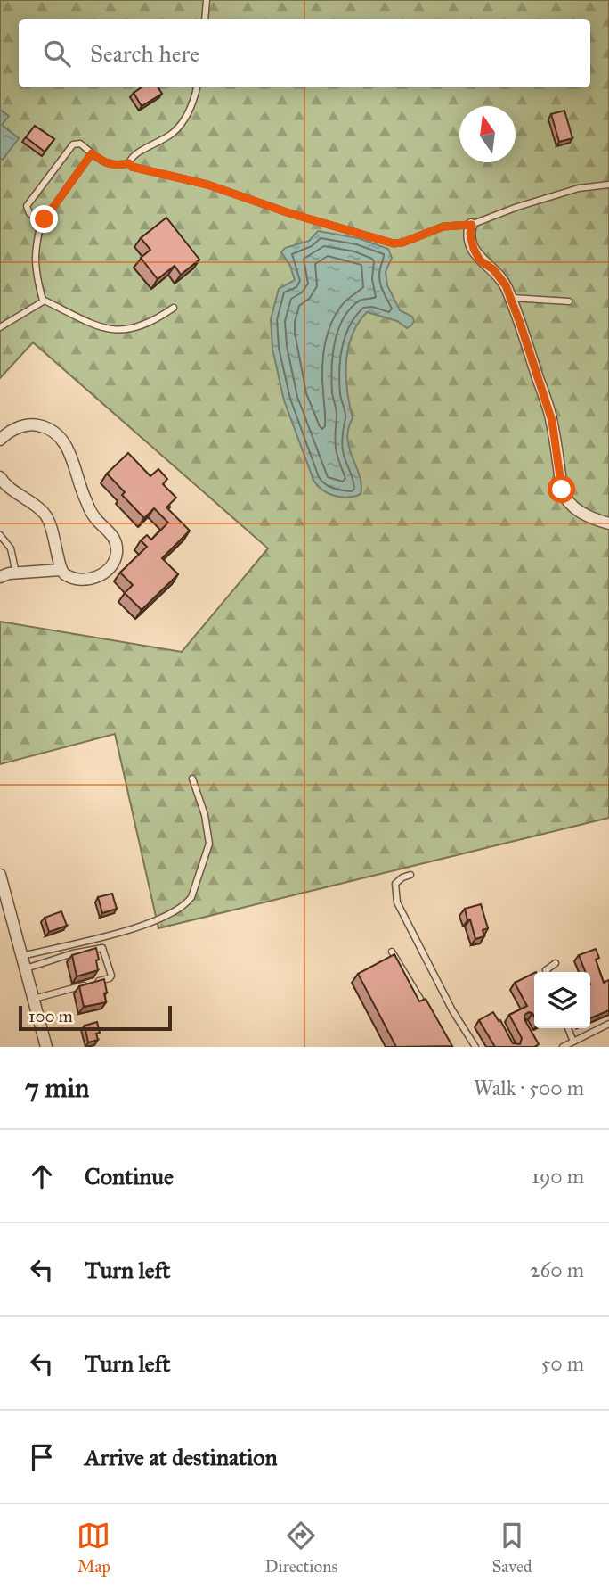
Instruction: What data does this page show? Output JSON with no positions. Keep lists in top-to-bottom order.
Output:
{
  "scale_bar": "100 m",
  "north": "top",
  "page": {
    "search": "Search here",
    "scale": "100 m",
    "heading": ["7 min", "Walk · 500 m"],
    "list": [
      ["Continue", "190 m"],
      ["Turn left", "260 m"],
      ["Turn left", "50 m"],
      "Arrive at destination"
    ],
    "nav": ["Map", "Directions", "Saved"]
  }
}
